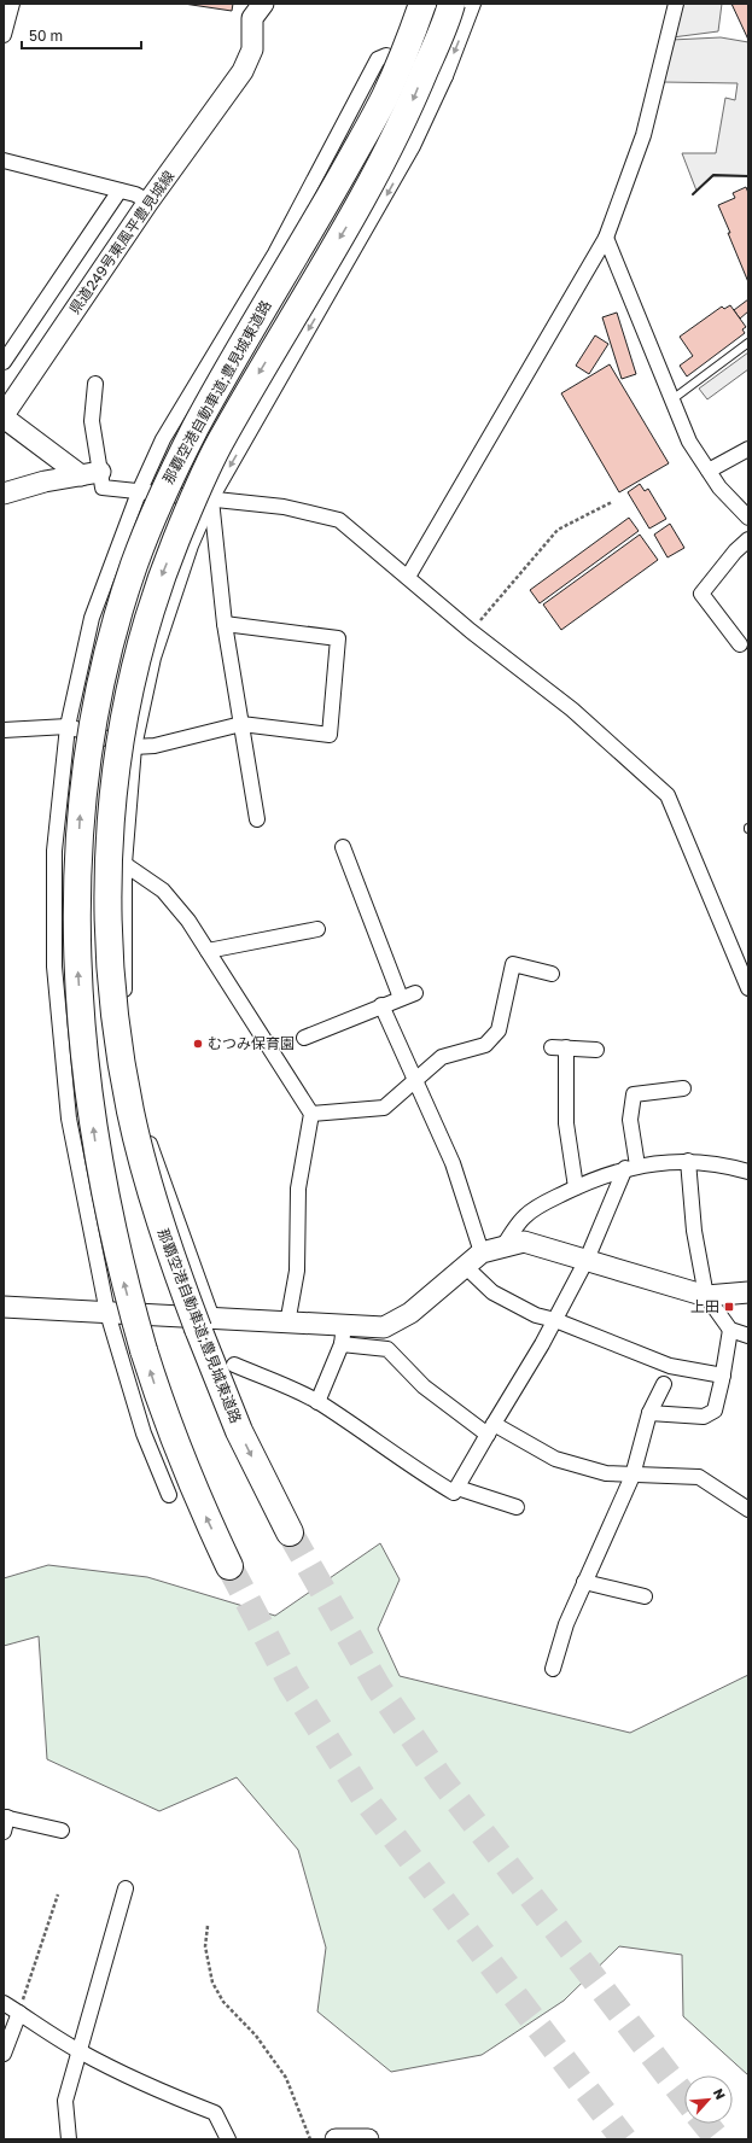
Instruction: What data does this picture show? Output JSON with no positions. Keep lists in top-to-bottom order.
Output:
{
  "streets": {
    "highway": ["那覇空港自動車道;豊見城東道路"],
    "street": ["県道249号東風平豊見城線"]
  },
  "places": {
    "other": ["むつみ保育園"],
    "transit": ["上田"]
  },
  "scale_bar": "50 m",
  "north": "top right"
}
